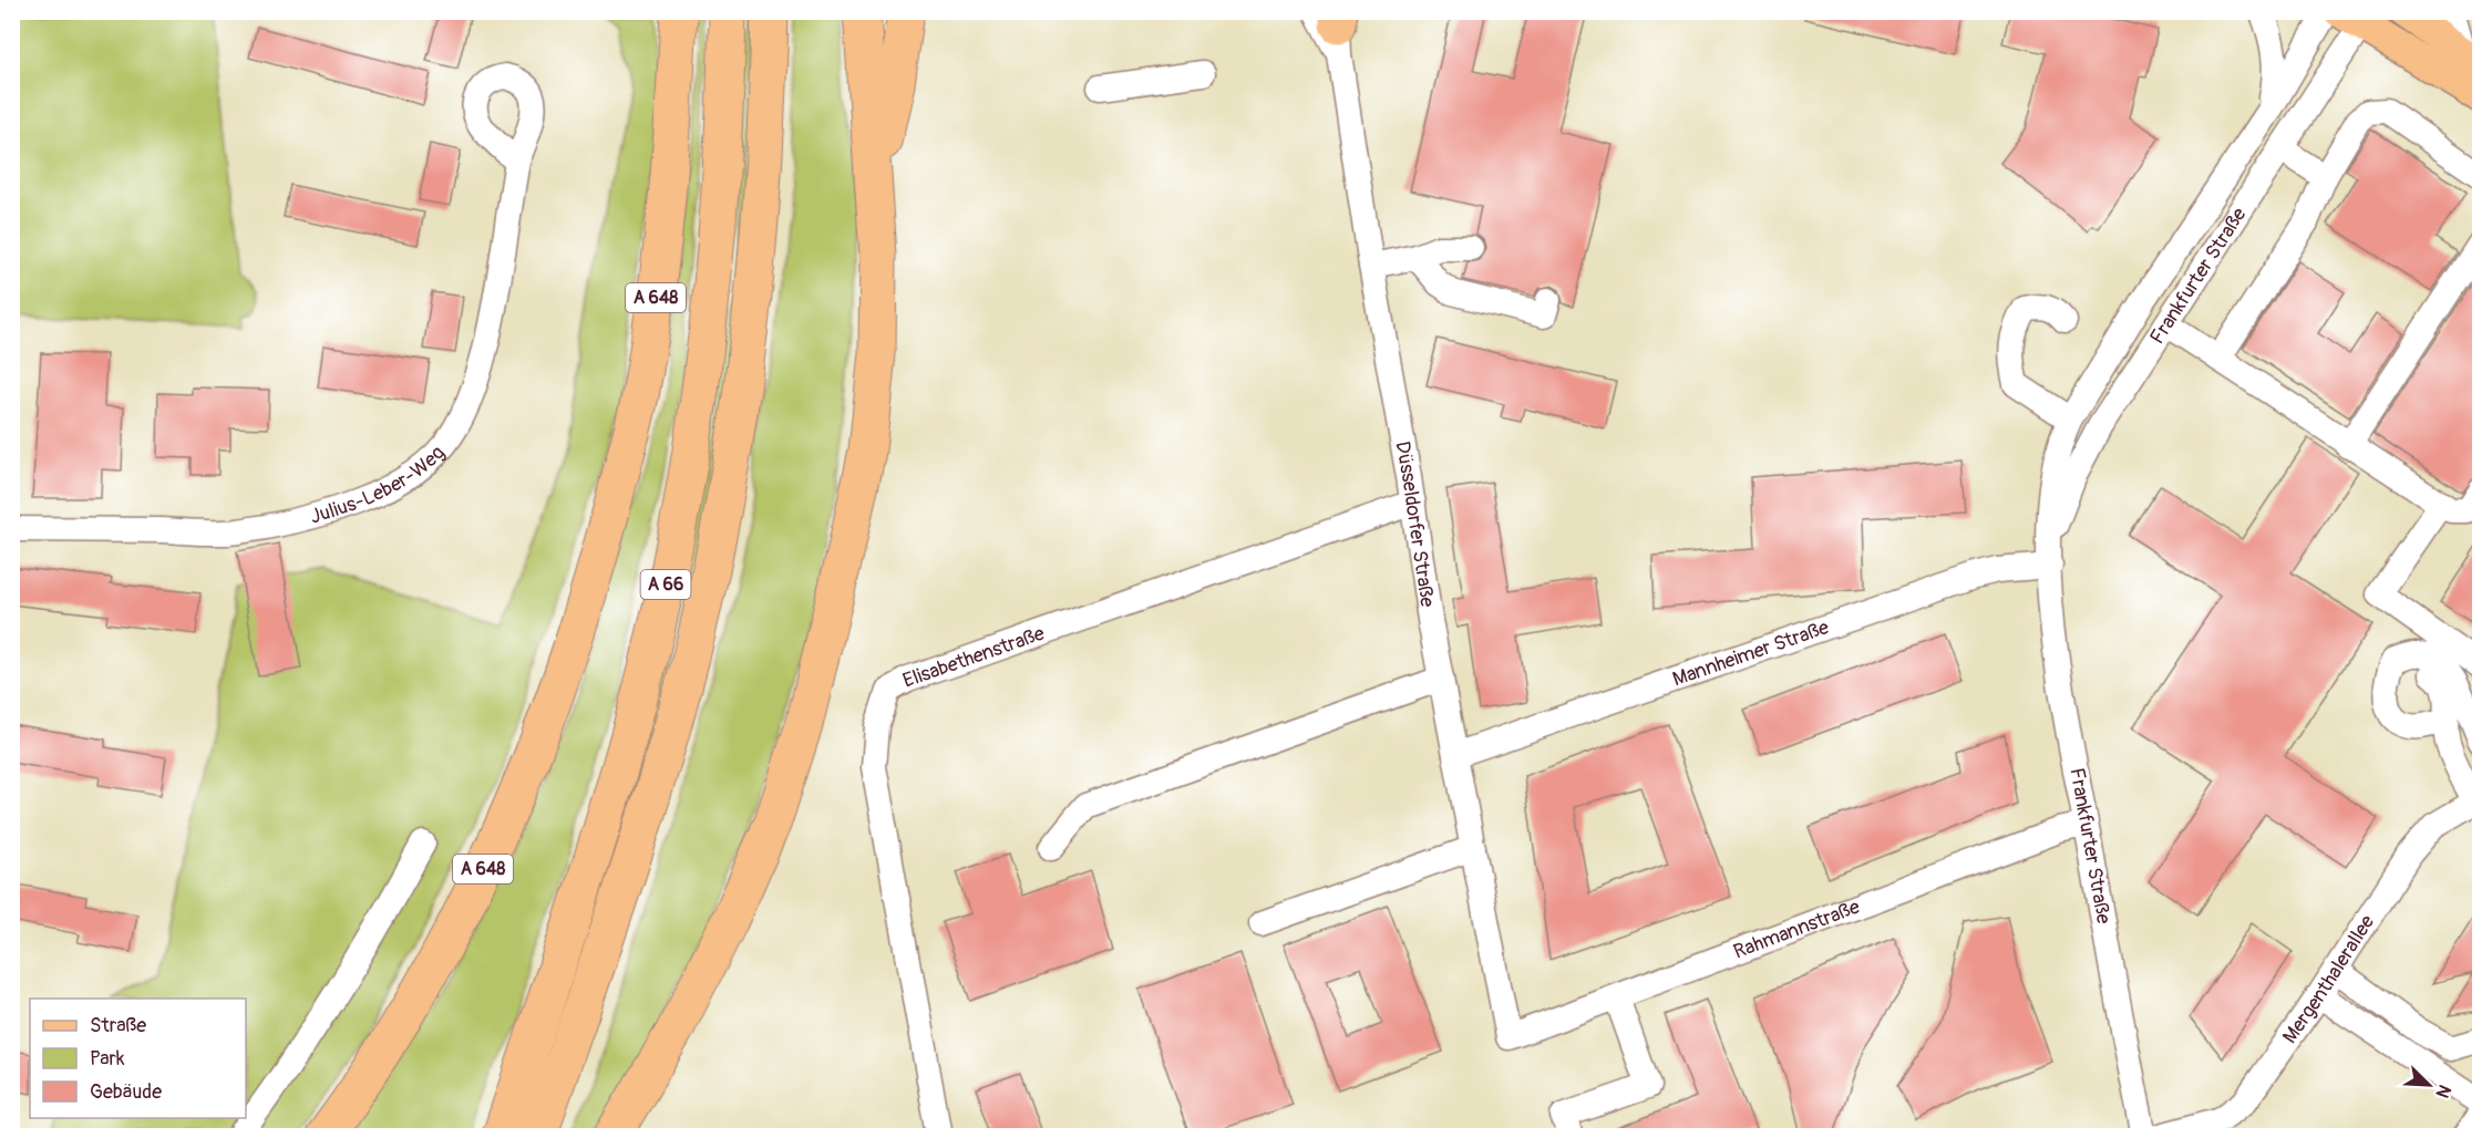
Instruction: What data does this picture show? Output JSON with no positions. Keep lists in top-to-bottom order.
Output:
{
  "streets": {
    "highway": ["A 648", "A 66"],
    "street": [
      "Frankfurter Straße",
      "Julius-Leber-Weg",
      "Düsseldorfer Straße",
      "Mannheimer Straße",
      "Elisabethenstraße",
      "Rahmannstraße",
      "Mergenthalerallee"
    ]
  },
  "crossings": [
    ["Frankfurter Straße", "Mannheimer Straße"],
    ["Frankfurter Straße", "Rahmannstraße"],
    ["Düsseldorfer Straße", "Mannheimer Straße"],
    ["Düsseldorfer Straße", "Elisabethenstraße"],
    ["Düsseldorfer Straße", "Rahmannstraße"]
  ],
  "legend": ["Straße", "Park", "Gebäude"],
  "north": "bottom right"
}
